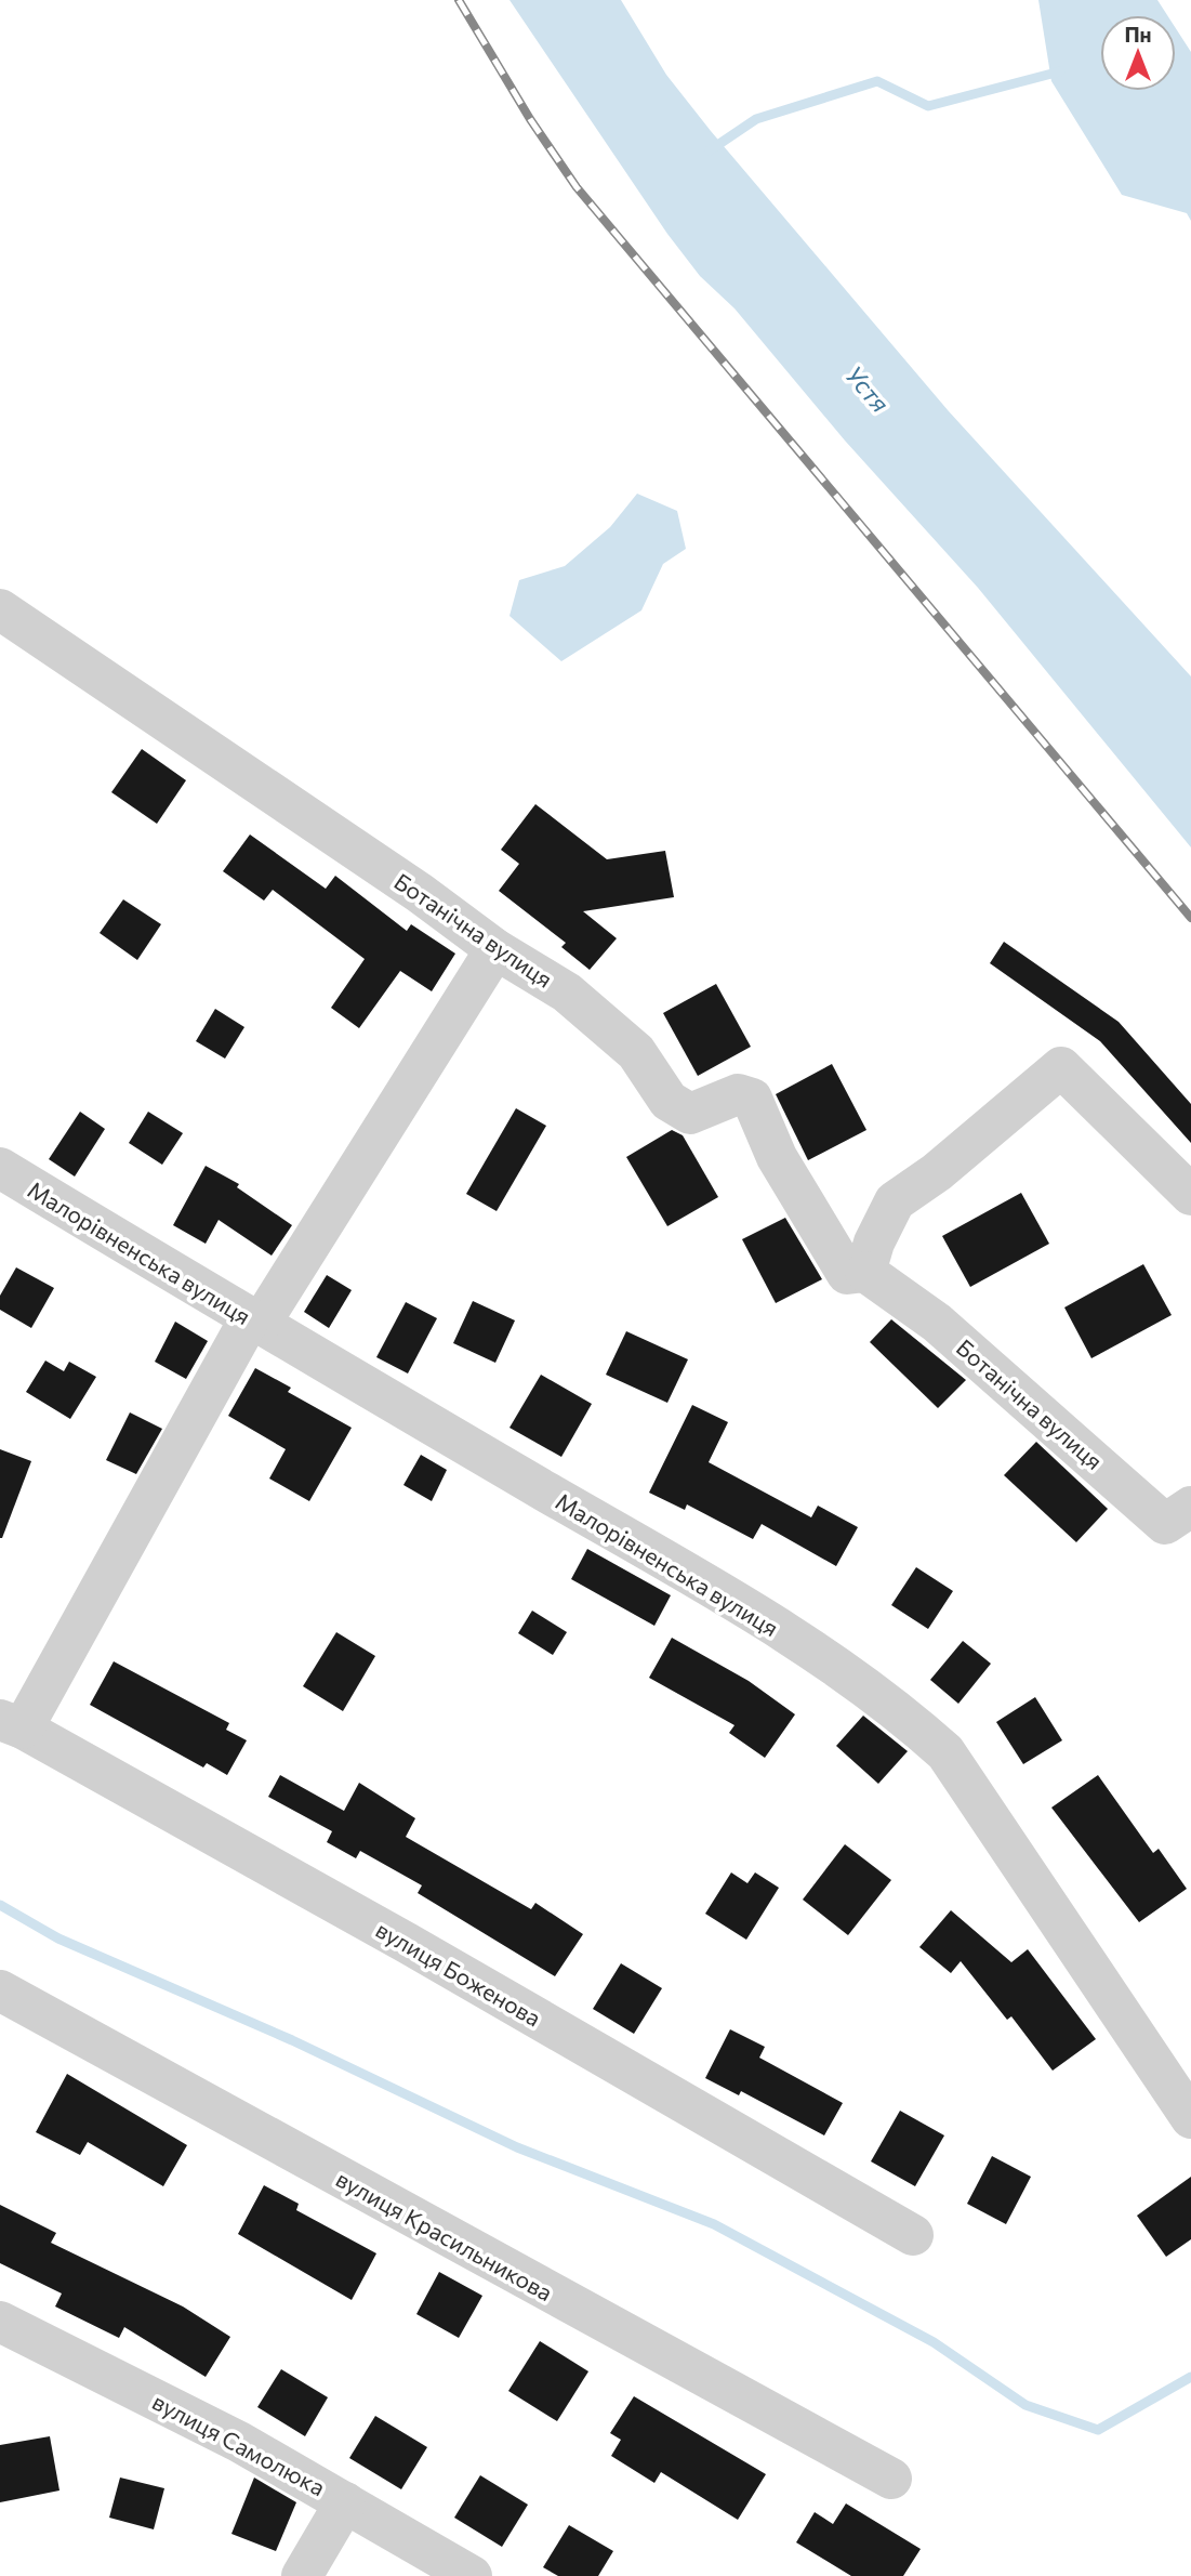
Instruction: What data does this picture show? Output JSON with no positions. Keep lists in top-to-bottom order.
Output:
{
  "streets": {
    "street": [
      "Ботанічна вулиця",
      "Малорівненська вулиця",
      "вулиця Боженова",
      "вулиця Красильникова",
      "вулиця Самолюка"
    ]
  },
  "water": ["Устя"],
  "north": "top"
}
